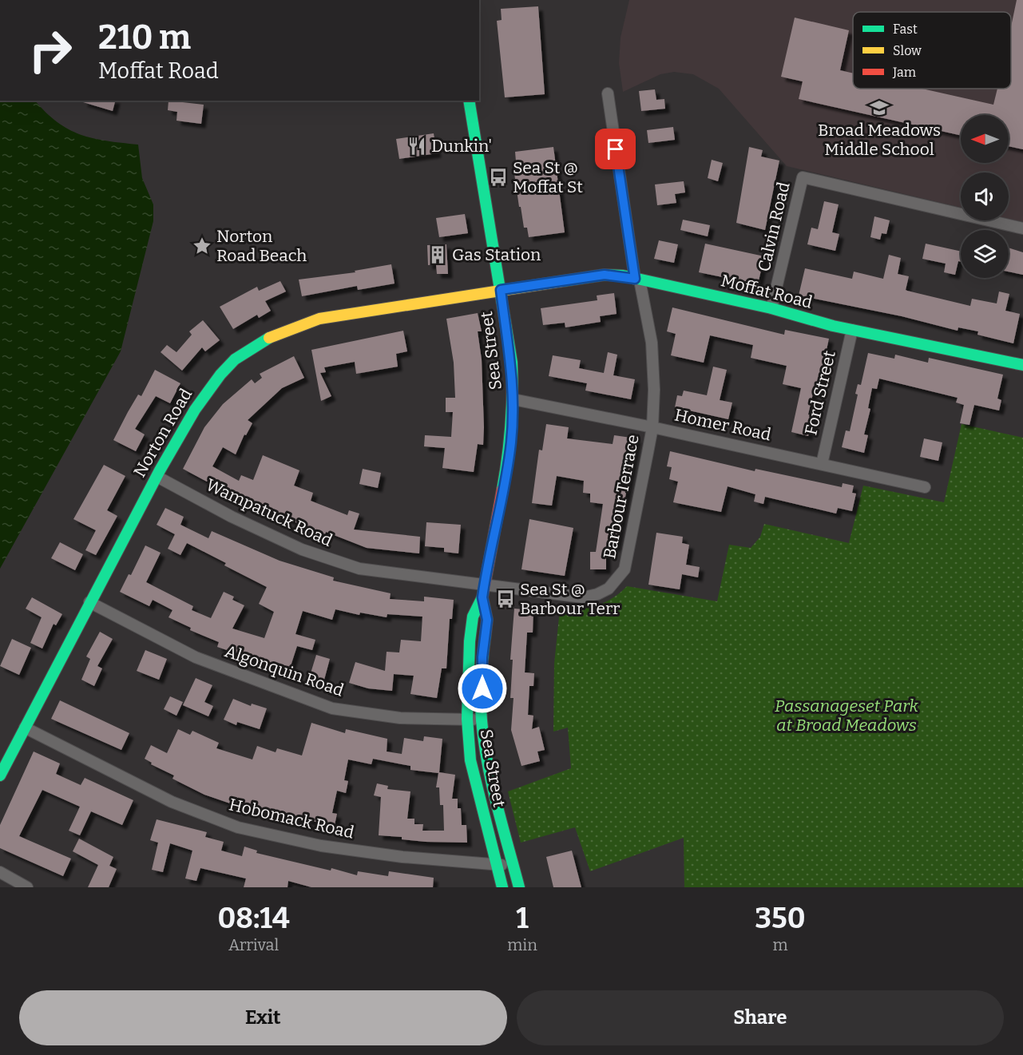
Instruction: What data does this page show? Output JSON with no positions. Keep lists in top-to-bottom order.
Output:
{
  "streets": {
    "street": [
      "Calvin Road",
      "Moffat Road",
      "Sea Street",
      "Ford Street",
      "Homer Road",
      "Norton Road",
      "Barbour Terrace",
      "Wampatuck Road",
      "Algonquin Road",
      "Hobomack Road"
    ]
  },
  "crossings": [
    ["Calvin Road", "Moffat Road"],
    ["Moffat Road", "Sea Street"],
    ["Moffat Road", "Ford Street"],
    ["Moffat Road", "Norton Road"],
    ["Moffat Road", "Barbour Terrace"],
    ["Sea Street", "Homer Road"],
    ["Sea Street", "Norton Road"],
    ["Sea Street", "Barbour Terrace"],
    ["Sea Street", "Wampatuck Road"],
    ["Sea Street", "Algonquin Road"],
    ["Sea Street", "Hobomack Road"],
    ["Ford Street", "Homer Road"],
    ["Homer Road", "Barbour Terrace"],
    ["Norton Road", "Wampatuck Road"],
    ["Norton Road", "Algonquin Road"],
    ["Norton Road", "Hobomack Road"],
    ["Barbour Terrace", "Wampatuck Road"]
  ],
  "parks": ["Passanageset Park at Broad Meadows"],
  "places": {
    "school or university": ["Broad Meadows Middle School"],
    "restaurant": ["Dunkin'"],
    "bus stop": ["Sea St @ Moffat St", "Sea St @ Barbour Terr"],
    "place": ["Norton Road Beach"],
    "building": ["Gas Station"]
  },
  "legend": ["Fast", "Slow", "Jam"],
  "north": "left",
  "page": {
    "turn": ["210 m", "Moffat Road"],
    "eta": [
      "08:14",
      "Arrival",
      "1",
      "min",
      "350",
      "m"
    ],
    "buttons": ["Exit", "Share"]
  }
}
